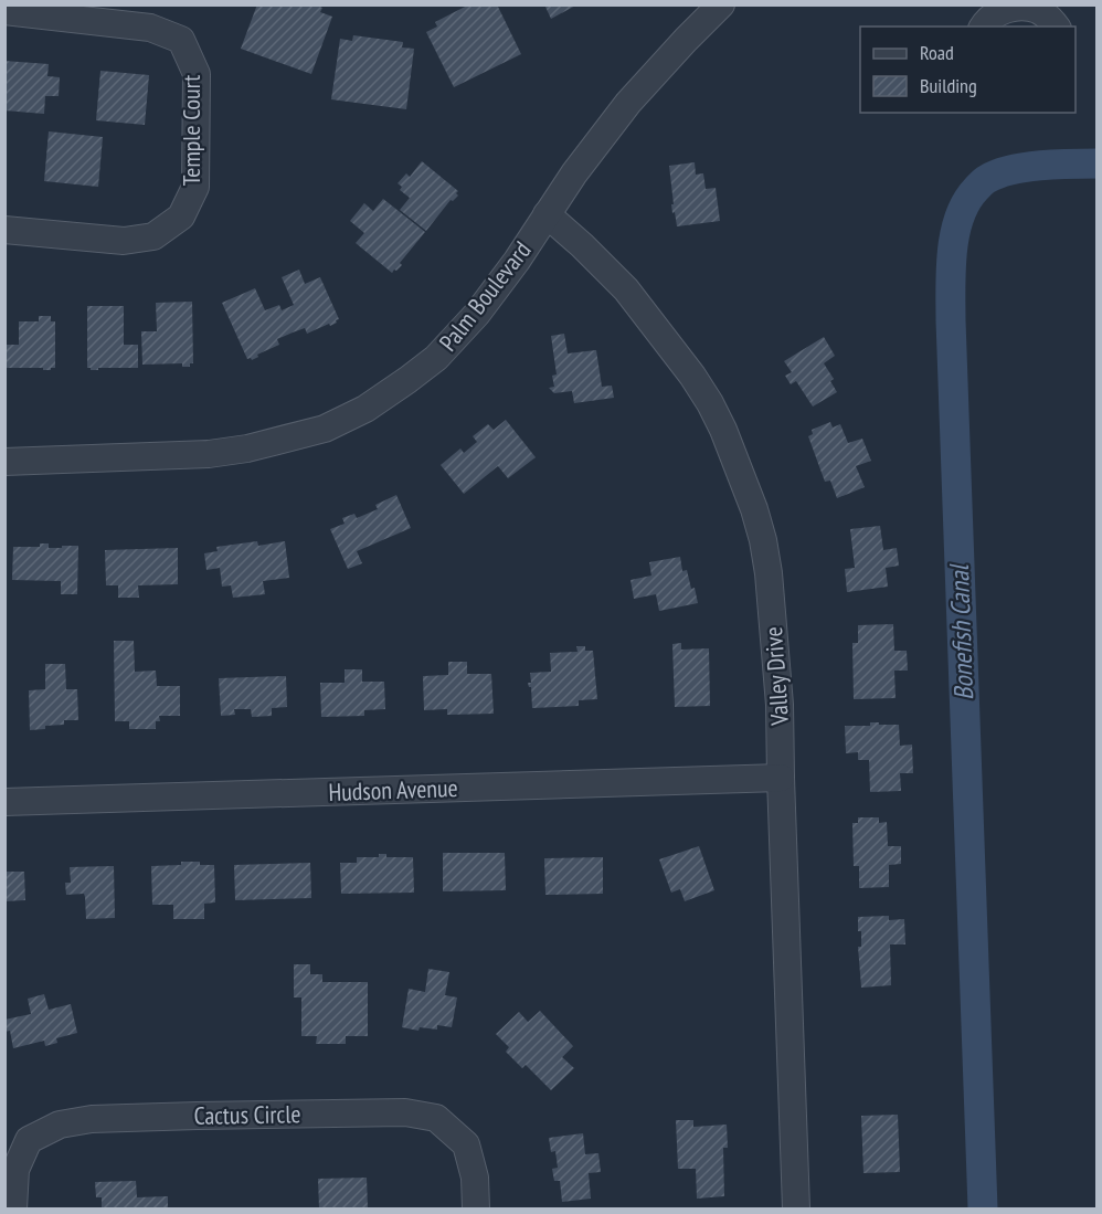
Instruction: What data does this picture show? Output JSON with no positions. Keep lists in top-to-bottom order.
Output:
{
  "streets": {
    "street": [
      "Temple Court",
      "Palm Boulevard",
      "Valley Drive",
      "Hudson Avenue",
      "Cactus Circle"
    ]
  },
  "crossings": [
    ["Palm Boulevard", "Valley Drive"],
    ["Valley Drive", "Hudson Avenue"]
  ],
  "water": ["Bonefish Canal"],
  "legend": ["Road", "Building"]
}
